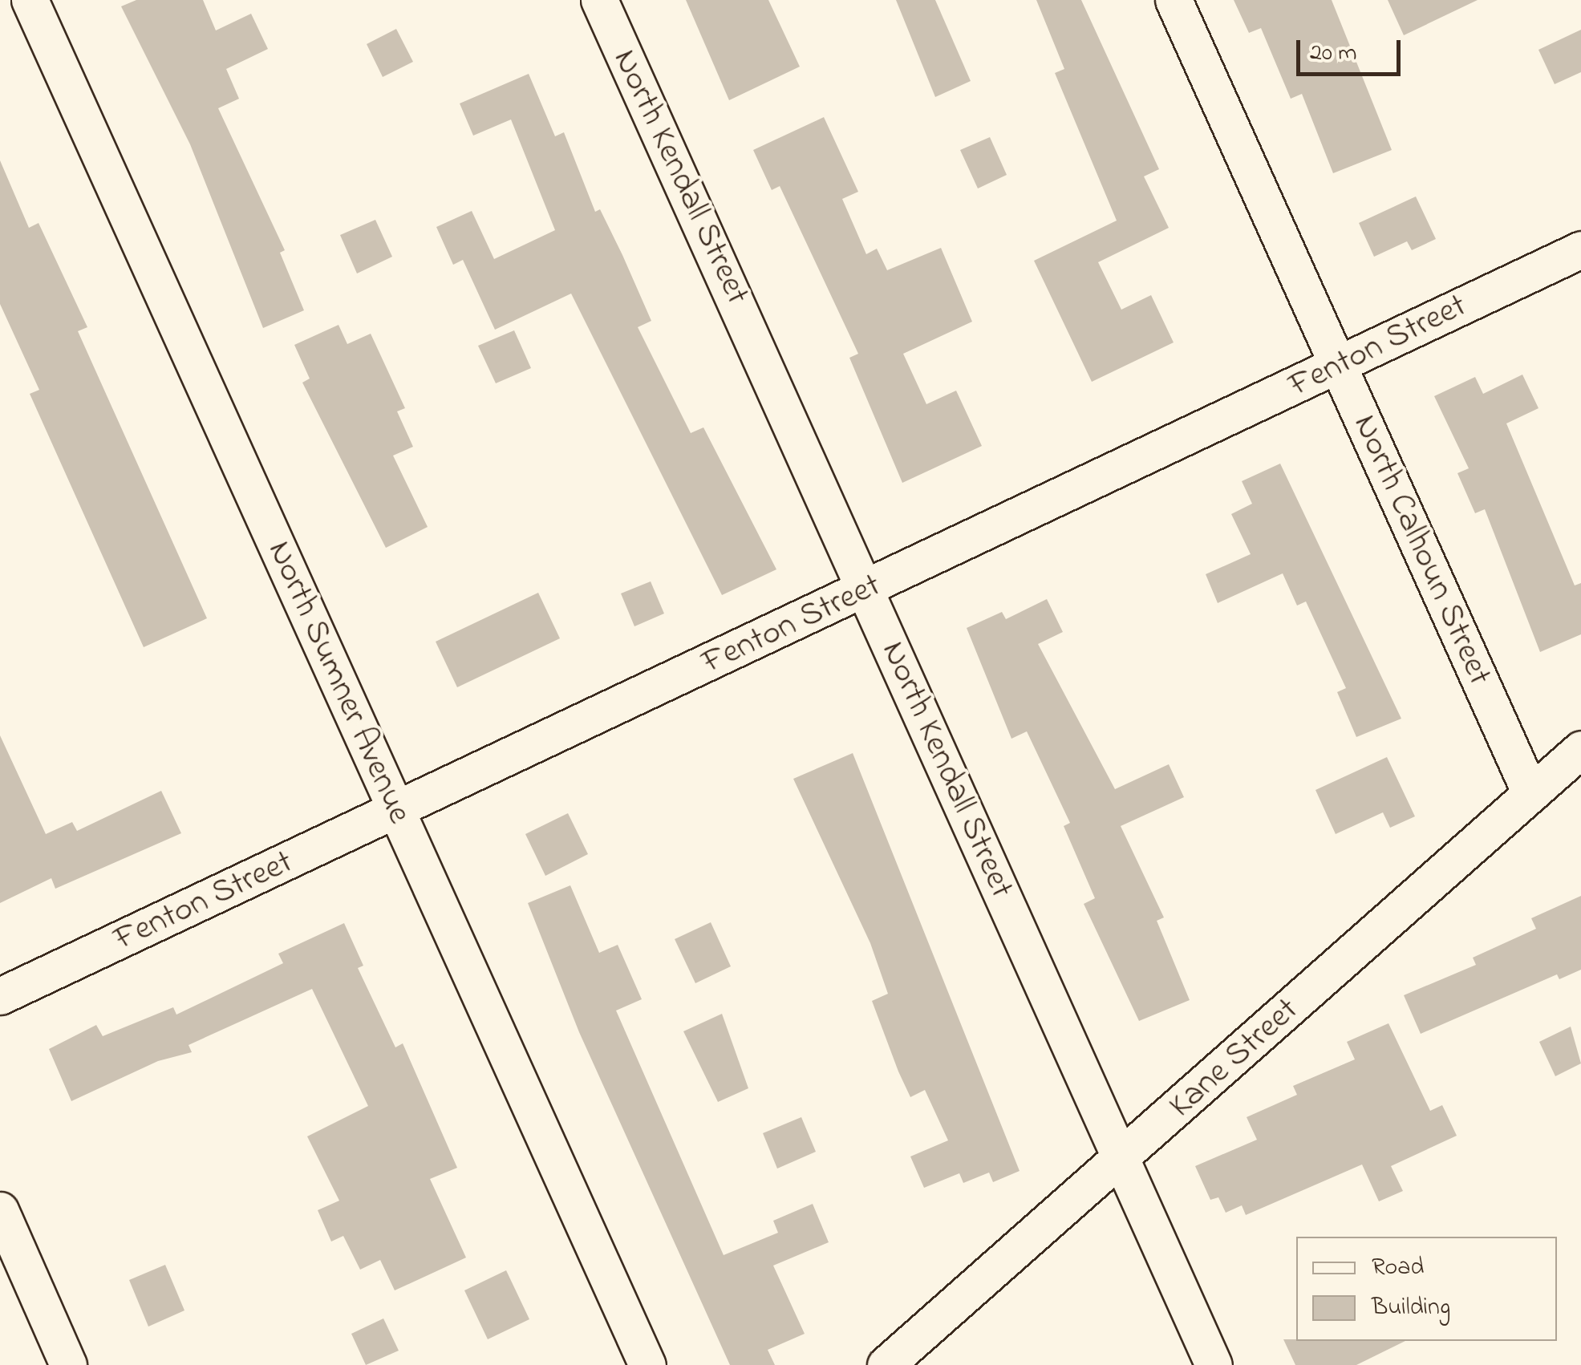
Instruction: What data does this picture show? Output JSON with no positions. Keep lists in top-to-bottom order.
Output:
{
  "streets": {
    "street": [
      "North Kendall Street",
      "Fenton Street",
      "North Calhoun Street",
      "North Sumner Avenue",
      "Kane Street"
    ]
  },
  "crossings": [
    ["North Kendall Street", "Fenton Street"],
    ["North Kendall Street", "Kane Street"],
    ["Fenton Street", "North Calhoun Street"],
    ["Fenton Street", "North Sumner Avenue"],
    ["North Calhoun Street", "Kane Street"]
  ],
  "legend": ["Road", "Building"],
  "scale_bar": "20 m"
}
